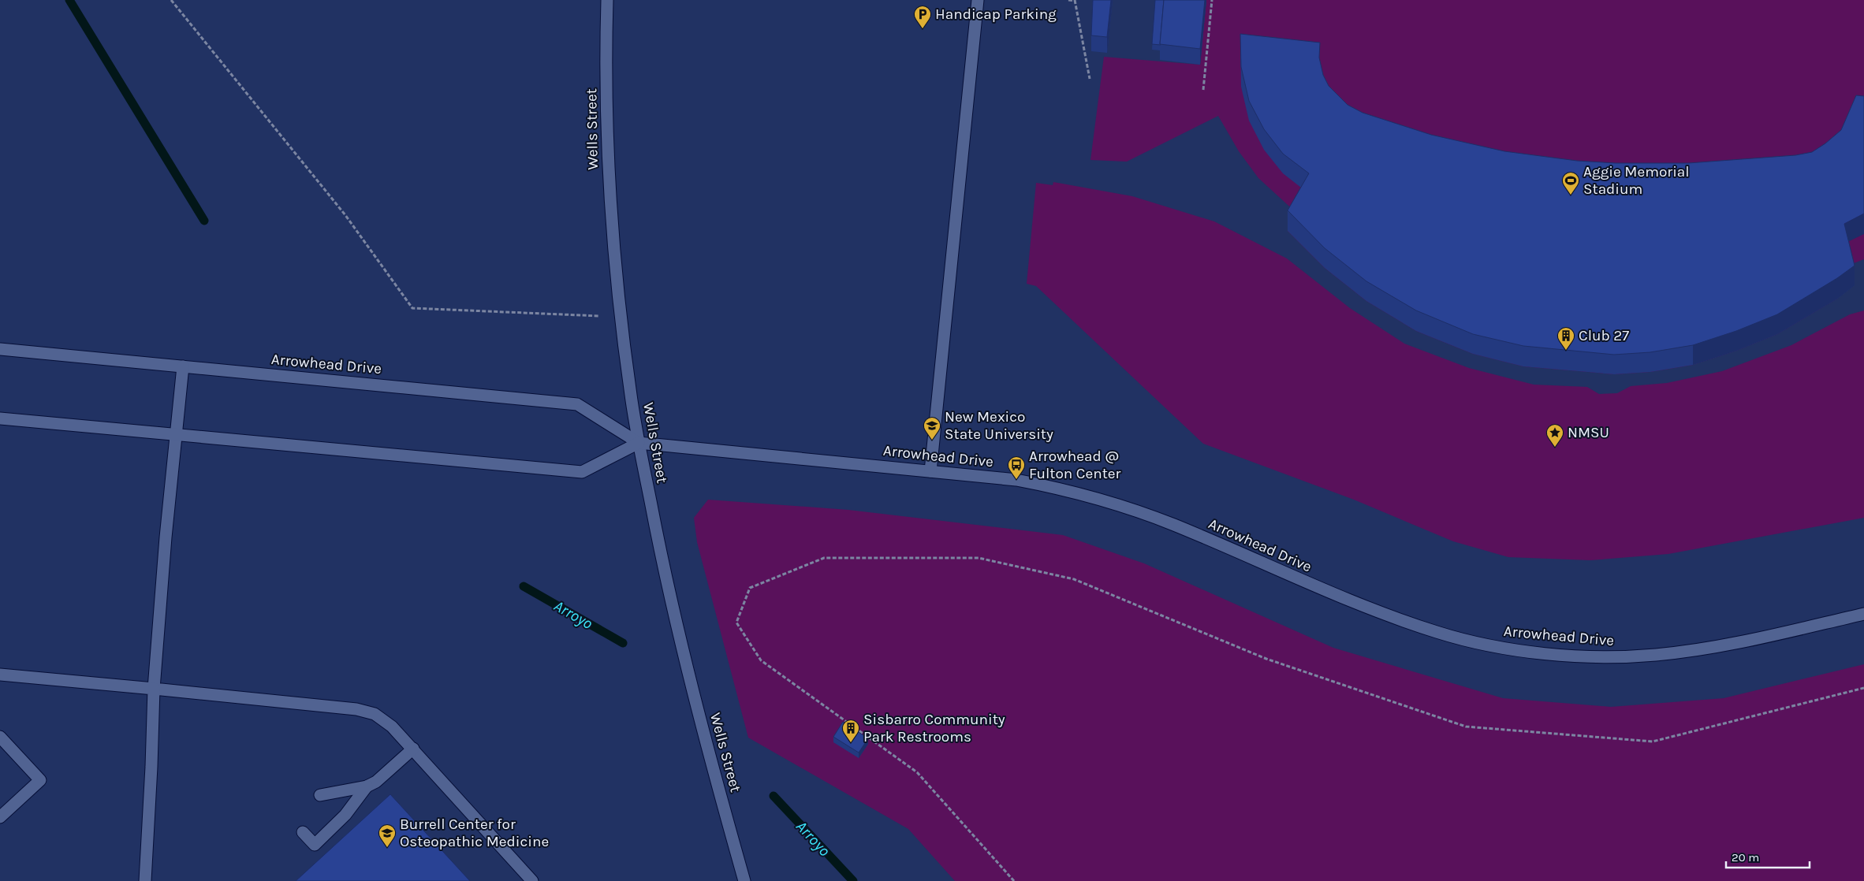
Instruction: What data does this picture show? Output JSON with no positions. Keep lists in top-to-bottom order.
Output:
{
  "streets": {
    "street": ["Wells Street", "Arrowhead Drive"]
  },
  "crossings": [
    ["Wells Street", "Arrowhead Drive"]
  ],
  "water": ["Arroyo"],
  "places": {
    "parking": ["Handicap Parking"],
    "sports": ["Aggie Memorial Stadium"],
    "building": ["Club 27", "Sisbarro Community Park Restrooms"],
    "school or university": ["New Mexico State University", "Burrell Center for Osteopathic Medicine"],
    "place": ["NMSU"],
    "bus stop": ["Arrowhead @ Fulton Center"]
  },
  "scale_bar": "20 m"
}
